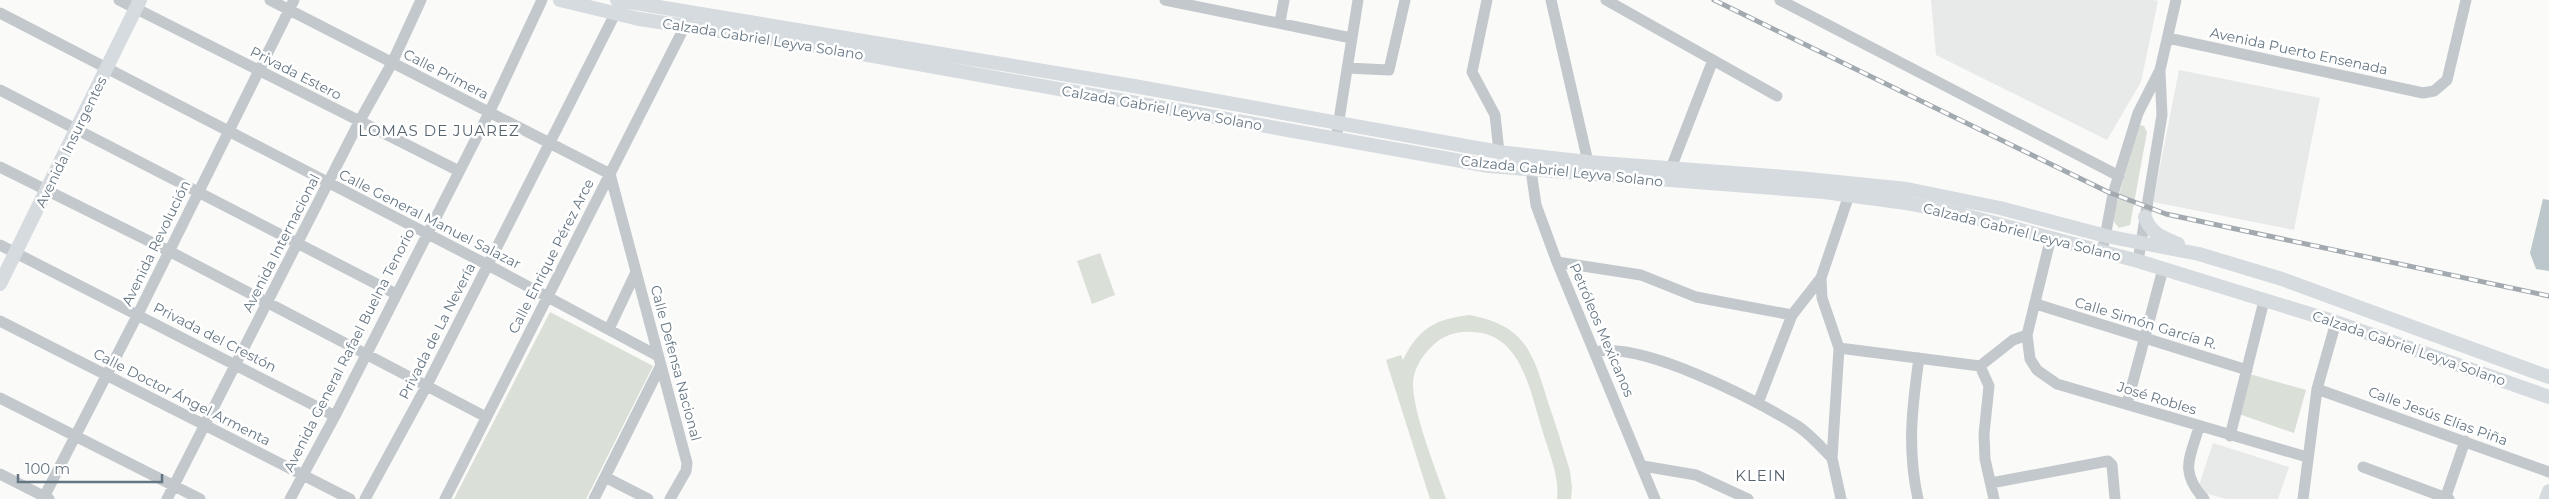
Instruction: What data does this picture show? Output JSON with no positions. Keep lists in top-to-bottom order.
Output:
{
  "streets": {
    "main road": ["Calzada Gabriel Leyva Solano", "Avenida Insurgentes"],
    "street": [
      "Avenida Puerto Ensenada",
      "Privada Estero",
      "Calle Primera",
      "Calle General Manuel Salazar",
      "Avenida Revolución",
      "Avenida Internacional",
      "Calle Enrique Pérez Arce",
      "Calle Simón García R.",
      "Petróleos Mexicanos",
      "Privada de La Nevería",
      "Privada del Crestón",
      "Avenida General Rafael Buelna Tenorio",
      "Calle Defensa Nacional",
      "Calle Doctor Ángel Armenta",
      "José Robles",
      "Calle Jesús Elías Piña"
    ]
  },
  "crossings": [
    ["Calzada Gabriel Leyva Solano", "Calle Enrique Pérez Arce"],
    ["Calzada Gabriel Leyva Solano", "Petróleos Mexicanos"],
    ["Calzada Gabriel Leyva Solano", "Privada de La Nevería"],
    ["Privada Estero", "Avenida Insurgentes"],
    ["Privada Estero", "Avenida Revolución"],
    ["Privada Estero", "Avenida Internacional"],
    ["Privada Estero", "Avenida General Rafael Buelna Tenorio"],
    ["Calle Primera", "Avenida Revolución"],
    ["Calle Primera", "Avenida Internacional"],
    ["Calle Primera", "Calle Enrique Pérez Arce"],
    ["Calle Primera", "Privada de La Nevería"],
    ["Calle Primera", "Avenida General Rafael Buelna Tenorio"],
    ["Calle Primera", "Calle Defensa Nacional"],
    ["Avenida Insurgentes", "Calle General Manuel Salazar"],
    ["Avenida Insurgentes", "Privada del Crestón"],
    ["Calle General Manuel Salazar", "Avenida Revolución"],
    ["Calle General Manuel Salazar", "Avenida Internacional"],
    ["Calle General Manuel Salazar", "Calle Enrique Pérez Arce"],
    ["Calle General Manuel Salazar", "Privada de La Nevería"],
    ["Calle General Manuel Salazar", "Avenida General Rafael Buelna Tenorio"],
    ["Calle General Manuel Salazar", "Calle Defensa Nacional"],
    ["Avenida Revolución", "Privada del Crestón"],
    ["Avenida Revolución", "Calle Doctor Ángel Armenta"],
    ["Avenida Internacional", "Privada del Crestón"],
    ["Avenida Internacional", "Calle Doctor Ángel Armenta"],
    ["Calle Enrique Pérez Arce", "Calle Defensa Nacional"],
    ["Privada del Crestón", "Avenida General Rafael Buelna Tenorio"],
    ["Avenida General Rafael Buelna Tenorio", "Calle Doctor Ángel Armenta"]
  ],
  "districts": ["LOMAS DE JUAREZ", "KLEIN"],
  "scale_bar": "100 m"
}
